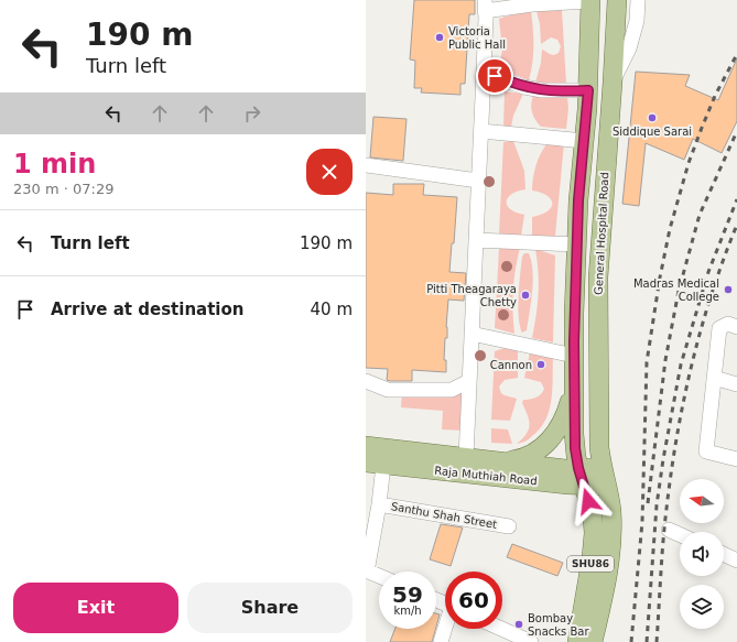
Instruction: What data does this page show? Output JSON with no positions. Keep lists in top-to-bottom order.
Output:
{
  "streets": {
    "main road": ["General Hospital Road", "Raja Muthiah Road", "SHU86"],
    "street": ["Santhu Shah Street"]
  },
  "crossings": [
    ["General Hospital Road", "Raja Muthiah Road"],
    ["General Hospital Road", "SHU86"],
    ["Raja Muthiah Road", "SHU86"]
  ],
  "places": [
    "Victoria Public Hall",
    "Siddique Sarai",
    "Madras Medical College",
    "Pitti Theagaraya Chetty",
    "Cannon",
    "Bombay Snacks Bar"
  ],
  "north": "left",
  "page": {
    "turn": ["190 m", "Turn left"],
    "heading": ["1 min", "230 m · 07:29"],
    "list": [
      {
        "name": "Turn left",
        "value": "190 m"
      },
      {
        "name": "Arrive at destination",
        "value": "40 m"
      }
    ],
    "speed": "59 km/h",
    "limit": "60",
    "buttons": ["Exit", "Share"]
  }
}
